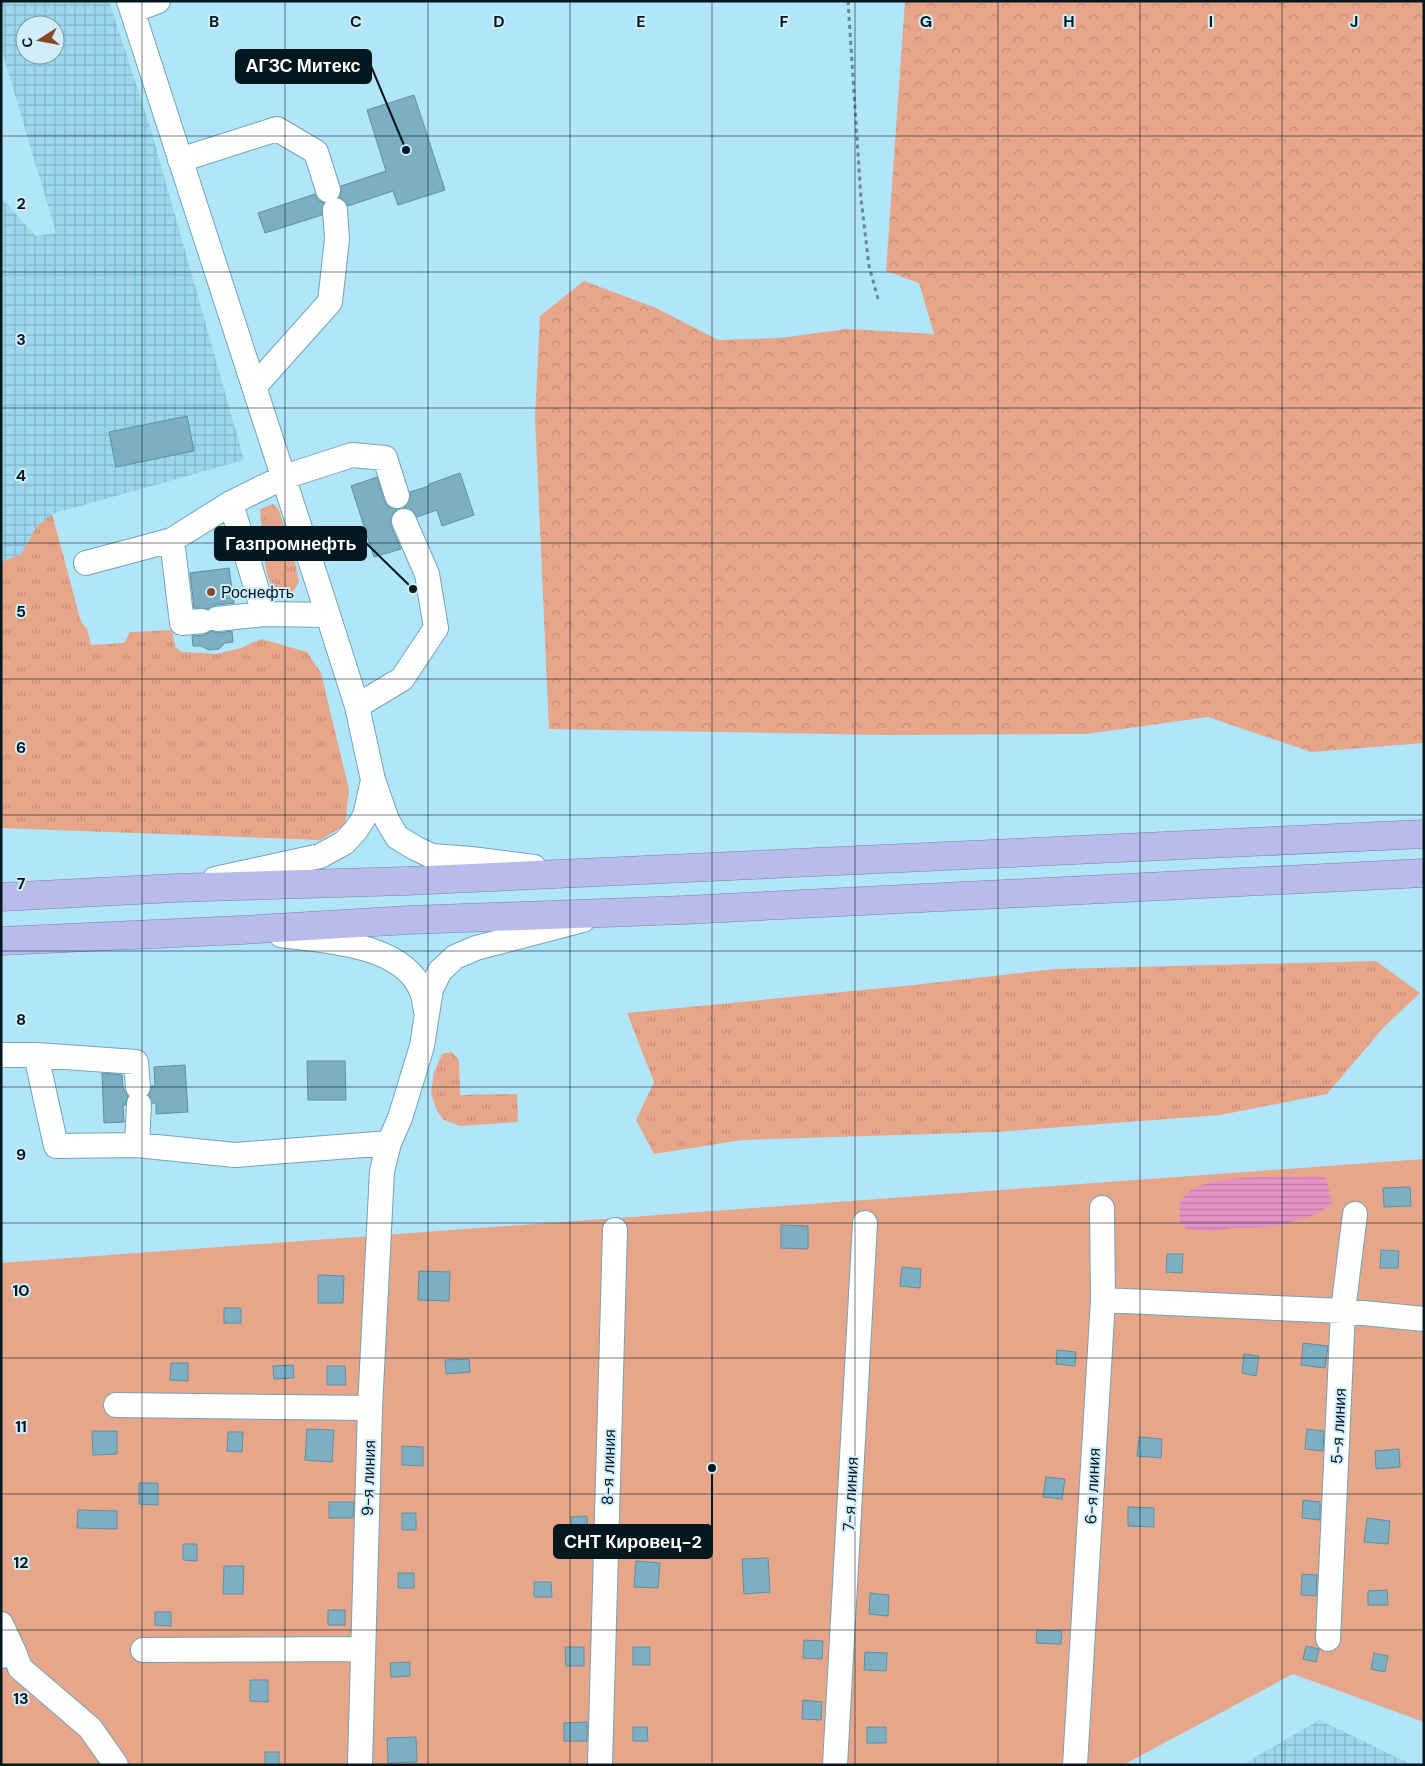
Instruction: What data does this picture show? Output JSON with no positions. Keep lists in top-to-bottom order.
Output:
{
  "streets": {
    "street": [
      "5-я линия",
      "8-я линия",
      "9-я линия",
      "6-я линия",
      "7-я линия"
    ]
  },
  "places": [
    "АГЗС Митекс",
    "Газпромнефть",
    "Роснефть",
    "СНТ Кировец-2"
  ],
  "north": "left",
  "grid": {
    "columns": [
      "B",
      "C",
      "D",
      "E",
      "F",
      "G",
      "H",
      "I",
      "J"
    ],
    "rows": [
      "2",
      "3",
      "4",
      "5",
      "6",
      "7",
      "8",
      "9",
      "10",
      "11",
      "12",
      "13"
    ]
  }
}
